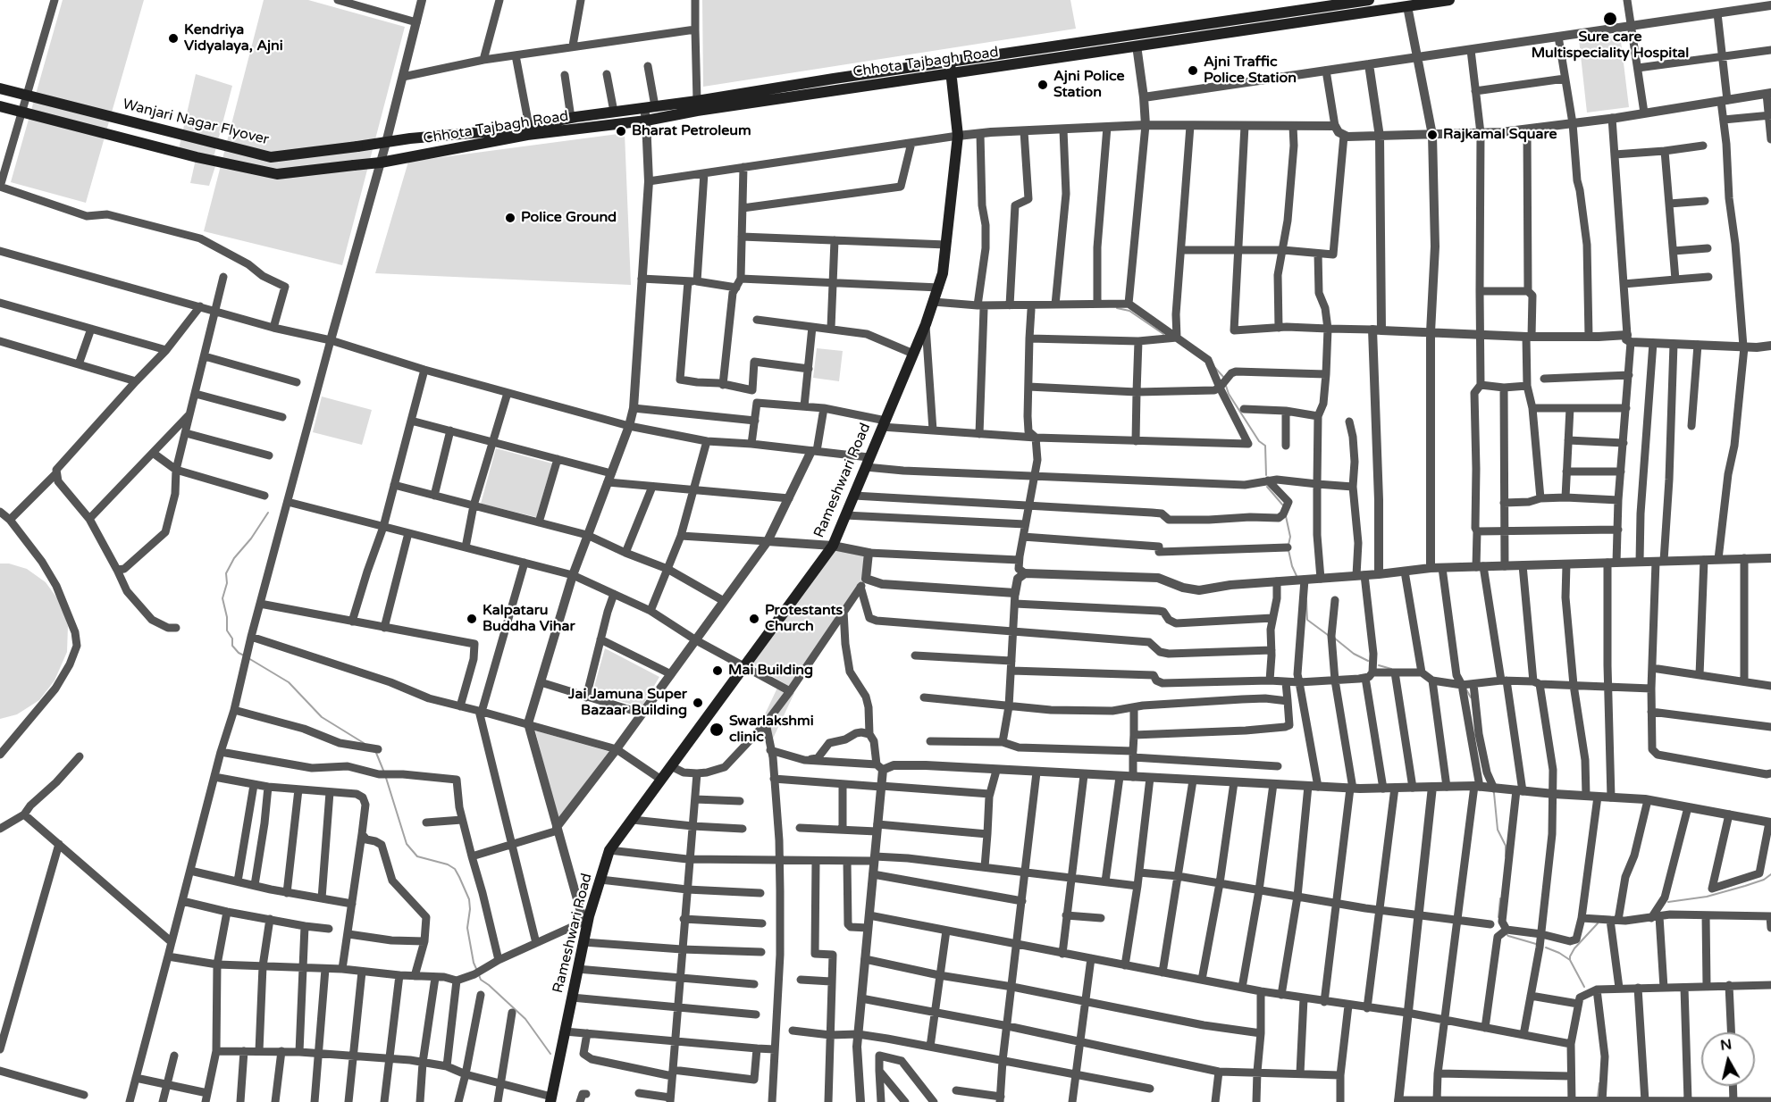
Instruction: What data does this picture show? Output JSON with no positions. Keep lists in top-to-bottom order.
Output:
{
  "streets": {
    "main road": ["Chhota Tajbagh Road", "Wanjari Nagar Flyover", "Rameshwari Road"]
  },
  "crossings": [
    ["Chhota Tajbagh Road", "Wanjari Nagar Flyover"],
    ["Chhota Tajbagh Road", "Rameshwari Road"],
    ["Wanjari Nagar Flyover", "Rameshwari Road"]
  ],
  "places": [
    "Sure care Multispeciality Hospital",
    "Kendriya Vidyalaya, Ajni",
    "Ajni Traffic Police Station",
    "Ajni Police Station",
    "Bharat Petroleum",
    "Rajkamal Square",
    "Police Ground",
    "Kalpataru Buddha Vihar",
    "Protestants Church",
    "Mai Building",
    "Jai Jamuna Super Bazaar Building",
    "Swarlakshmi clinic"
  ],
  "north": "top"
}
